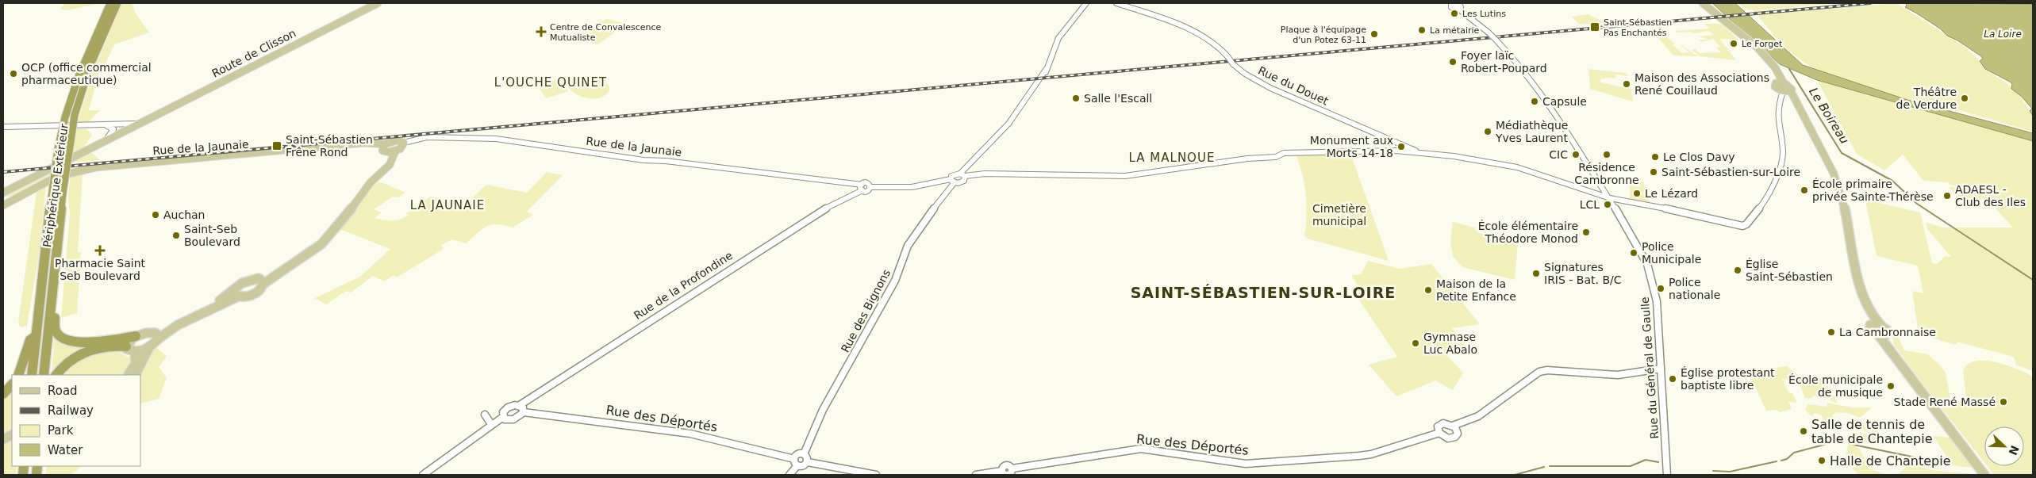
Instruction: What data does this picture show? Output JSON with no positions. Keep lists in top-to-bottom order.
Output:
{
  "streets": {
    "highway": ["Périphérique Extérieur"],
    "main road": ["Route de Clisson", "Rue de la Jaunaie"],
    "street": [
      "Rue du Douet",
      "Rue de la Profondine",
      "Rue des Bignons",
      "Rue du Général de Gaulle",
      "Rue des Déportés"
    ]
  },
  "crossings": [
    ["Rue de la Jaunaie", "Rue de la Profondine"],
    ["Rue de la Jaunaie", "Rue des Bignons"],
    ["Rue des Bignons", "Rue des Déportés"]
  ],
  "districts": [
    "L'OUCHE QUINET",
    "LA MALNOUE",
    "LA JAUNAIE",
    "SAINT-SÉBASTIEN-SUR-LOIRE"
  ],
  "water": ["La Loire", "Le Boireau"],
  "parks": ["Cimetière municipal"],
  "places": {
    "other": [
      "Les Lutins",
      "La métairie",
      "Plaque à l'équipage d'un Potez 63-11",
      "Le Forget",
      "Foyer laïc Robert-Poupard",
      "OCP (office commercial pharmaceutique)",
      "Maison des Associations René Couillaud",
      "Salle l'Escall",
      "Théâtre de Verdure",
      "Capsule",
      "Médiathèque Yves Laurent",
      "Monument aux Morts 14-18",
      "CIC",
      "Résidence Cambronne",
      "Le Clos Davy",
      "Saint-Sébastien-sur-Loire",
      "École primaire privée Sainte-Thérèse",
      "Le Lézard",
      "ADAESL - Club des Iles",
      "LCL",
      "Auchan",
      "École élémentaire Théodore Monod",
      "Saint-Seb Boulevard",
      "Police Municipale",
      "Église Saint-Sébastien",
      "Signatures IRIS - Bat. B/C",
      "Police nationale",
      "Maison de la Petite Enfance",
      "La Cambronnaise",
      "Gymnase Luc Abalo",
      "Église protestant baptiste libre",
      "École municipale de musique",
      "Stade René Massé",
      "Salle de tennis de table de Chantepie",
      "Halle de Chantepie"
    ],
    "transit": ["Saint-Sébastien Pas Enchantés", "Saint-Sébastien Frêne Rond"],
    "health": ["Centre de Convalescence Mutualiste", "Pharmacie Saint Seb Boulevard"]
  },
  "legend": [
    "Road",
    "Railway",
    "Park",
    "Water"
  ],
  "north": "bottom right"
}
